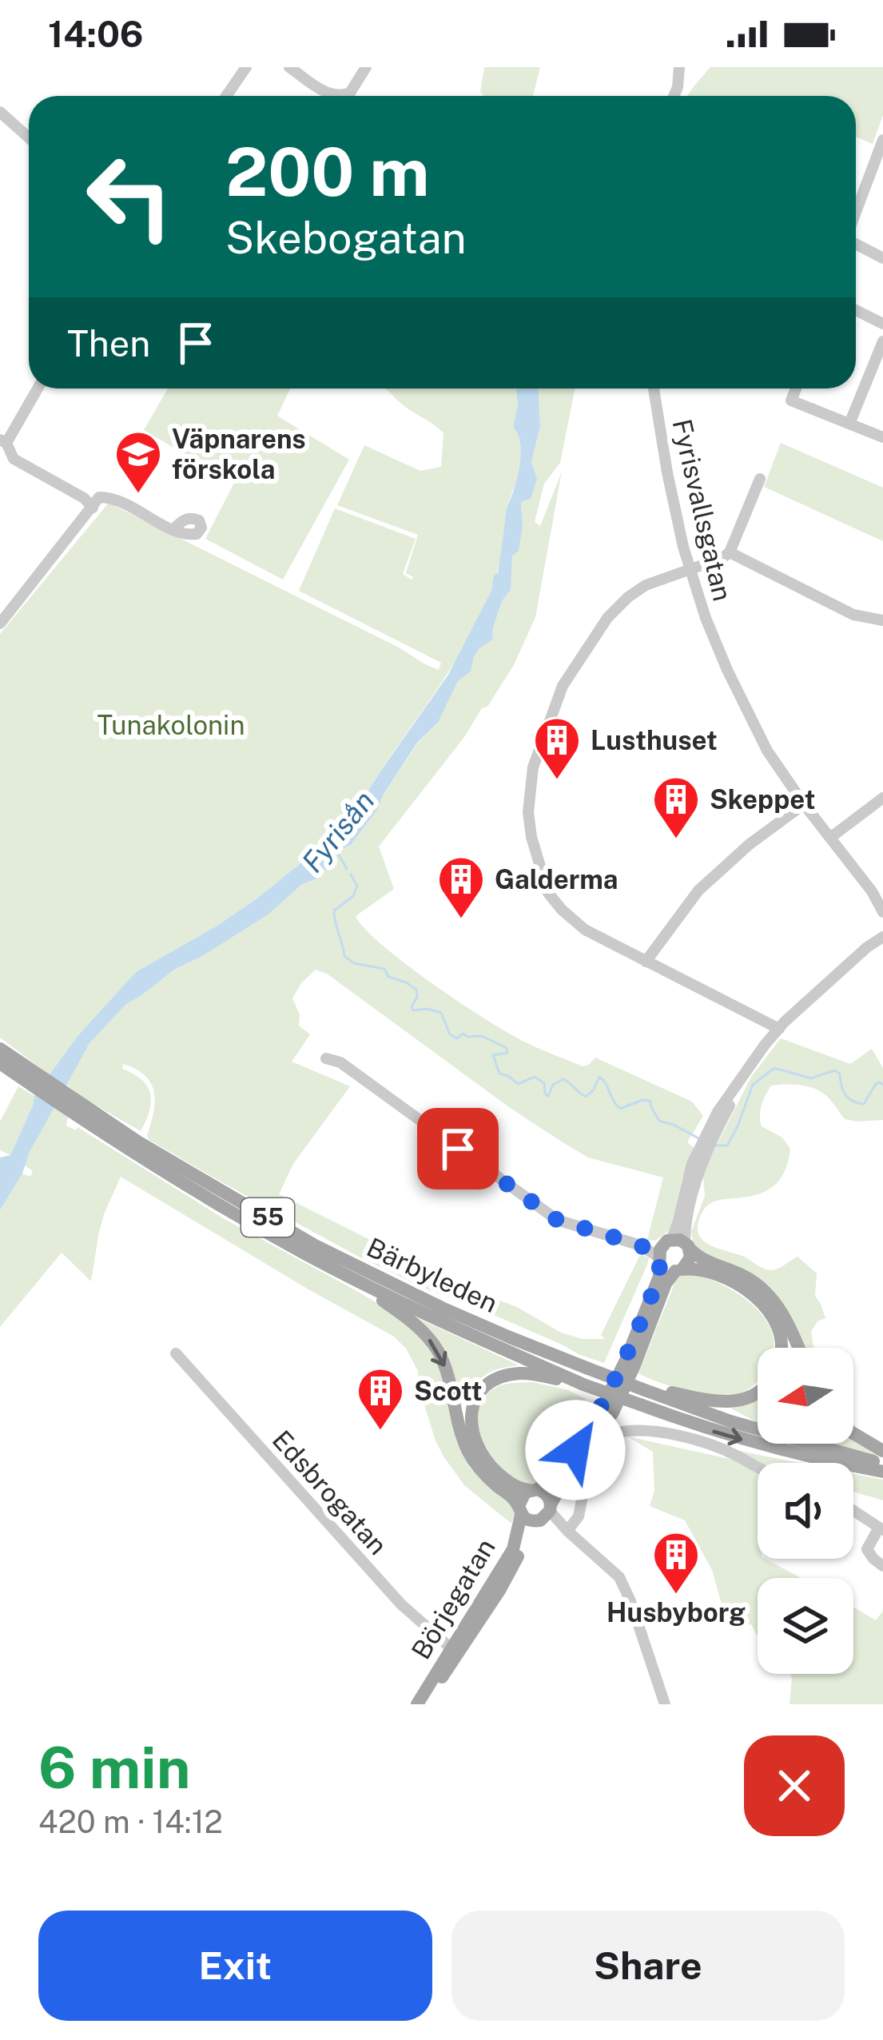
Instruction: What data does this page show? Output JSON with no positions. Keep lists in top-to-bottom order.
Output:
{
  "streets": {
    "main road": ["55", "Bärbyleden", "Börjegatan"],
    "street": ["Fyrisvallsgatan", "Edsbrogatan"]
  },
  "crossings": [
    ["Edsbrogatan", "Börjegatan"]
  ],
  "water": ["Fyrisån"],
  "parks": ["Tunakolonin"],
  "places": {
    "school or university": ["Väpnarens förskola"],
    "building": [
      "Lusthuset",
      "Skeppet",
      "Galderma",
      "Scott",
      "Husbyborg"
    ]
  },
  "north": "left",
  "page": {
    "status": "14:06",
    "turn": ["200 m", "Skebogatan"],
    "then": "Then",
    "heading": ["6 min", "420 m · 14:12"],
    "buttons": ["Exit", "Share"]
  }
}
